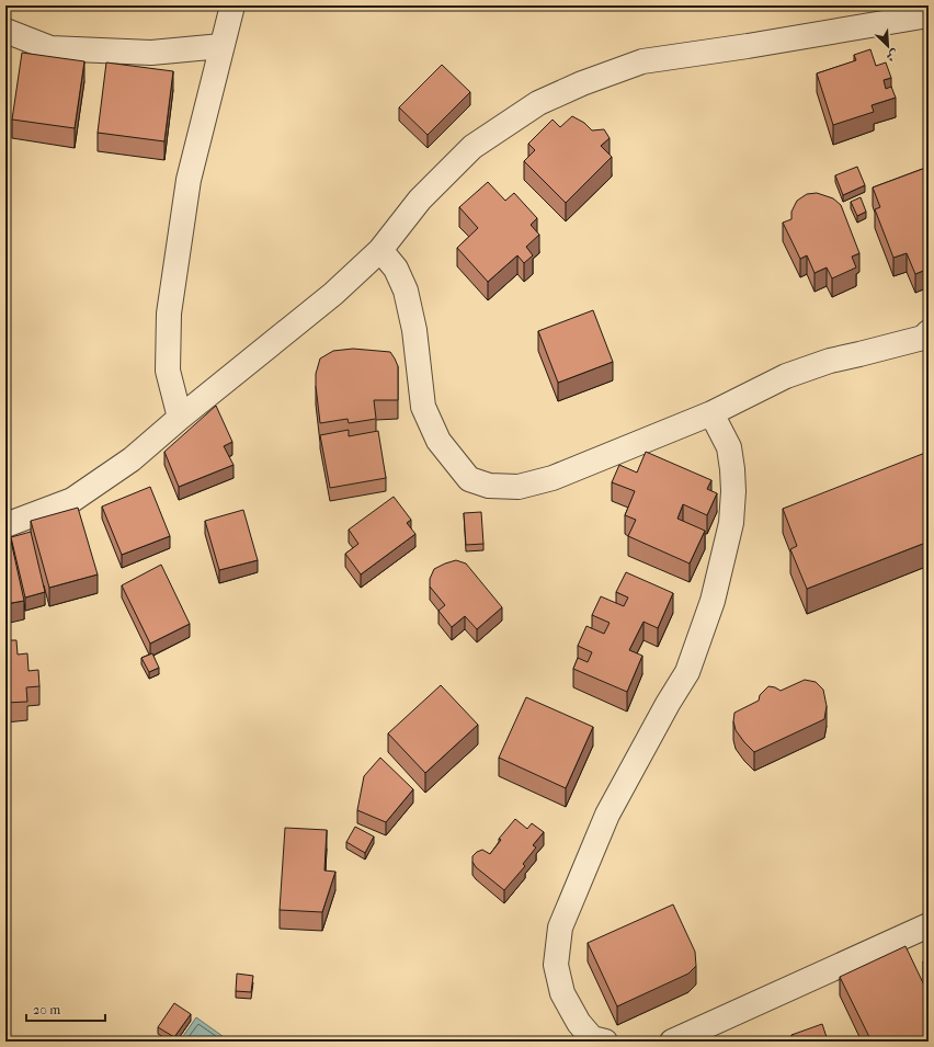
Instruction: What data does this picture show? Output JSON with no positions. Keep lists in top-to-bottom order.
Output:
{
  "scale_bar": "20 m",
  "north": "bottom right"
}
